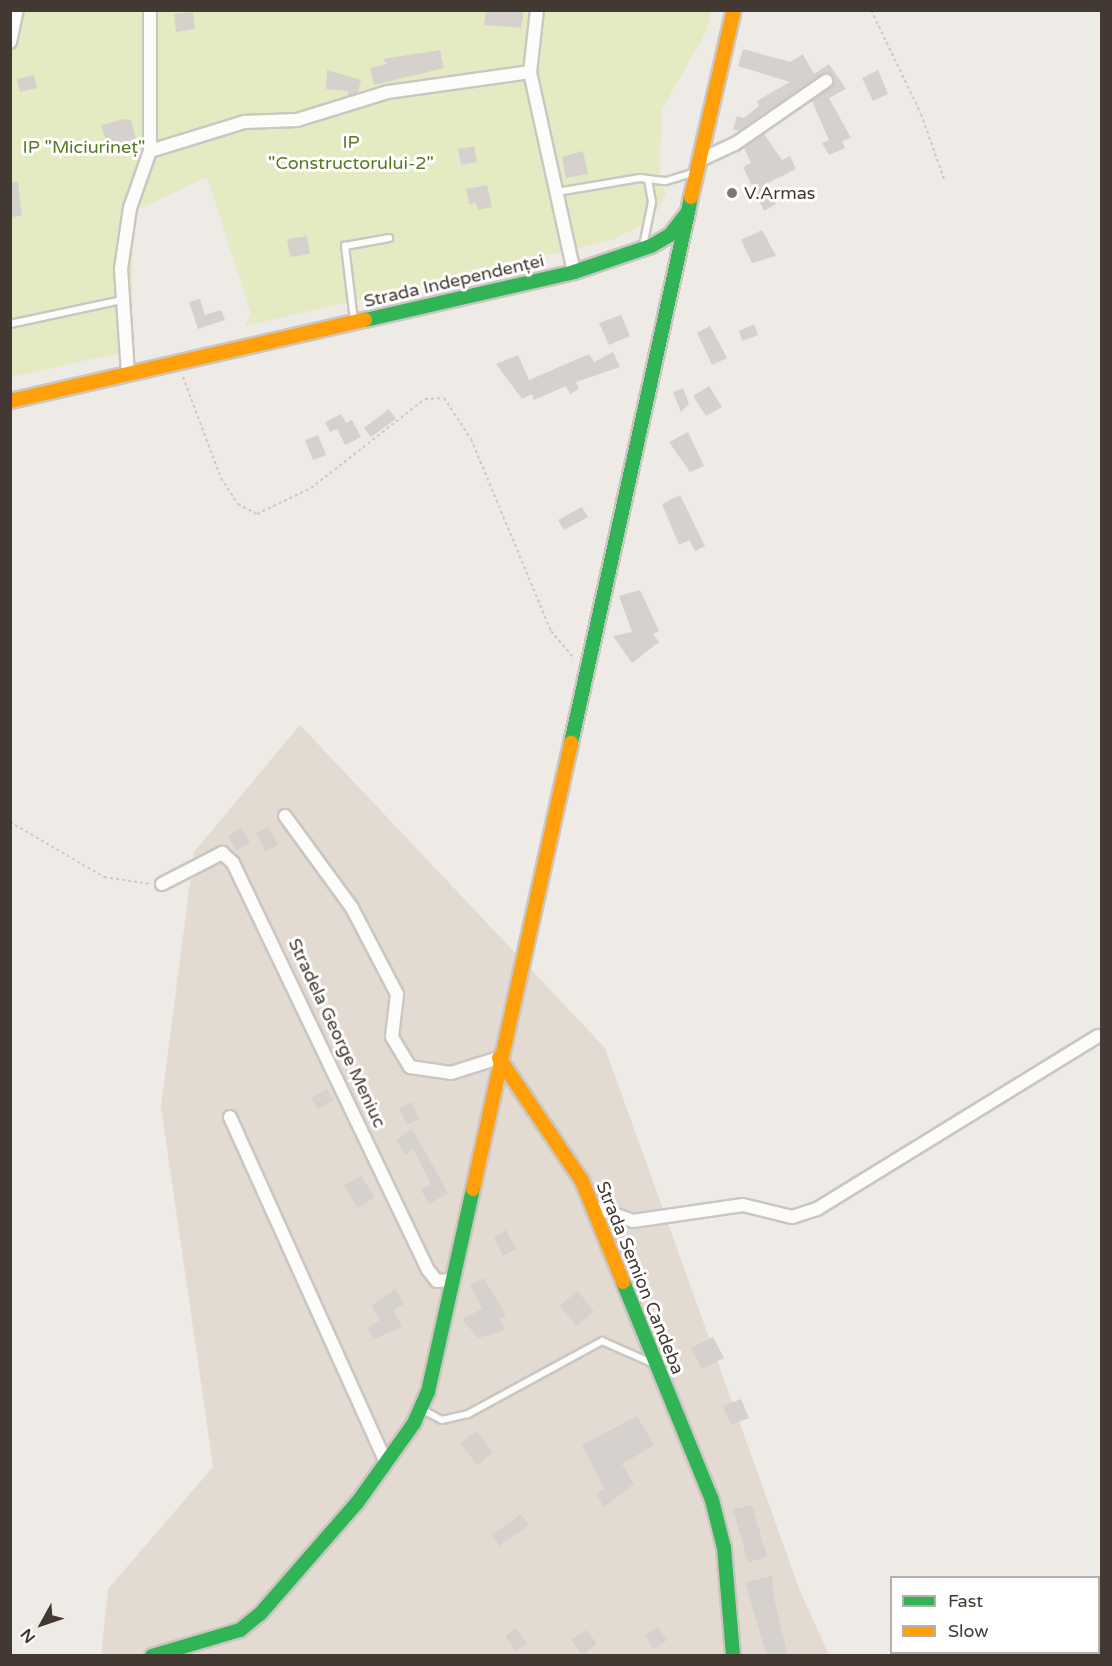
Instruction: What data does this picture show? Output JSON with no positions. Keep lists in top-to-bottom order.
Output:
{
  "streets": {
    "street": ["Strada Independenței", "Stradela George Meniuc", "Strada Semion Candeba"]
  },
  "parks": ["IP \"Constructorului-2\"", "IP \"Miciurineț\""],
  "places": ["V.Armas"],
  "legend": ["Fast", "Slow"],
  "north": "bottom left"
}
